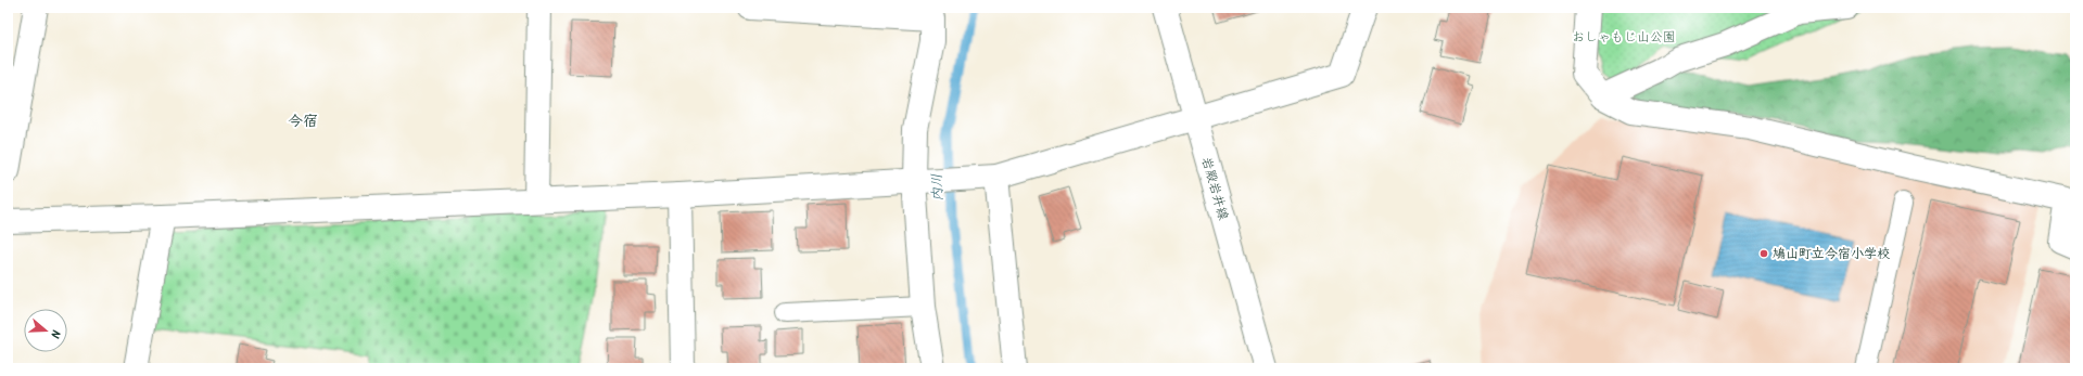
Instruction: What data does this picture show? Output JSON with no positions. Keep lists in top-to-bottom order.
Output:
{
  "streets": {
    "street": ["岩殿岩井線"]
  },
  "districts": ["今宿"],
  "water": ["内川"],
  "parks": ["おしゃもじ山公園"],
  "places": ["鳩山町立今宿小学校"],
  "north": "right"
}
